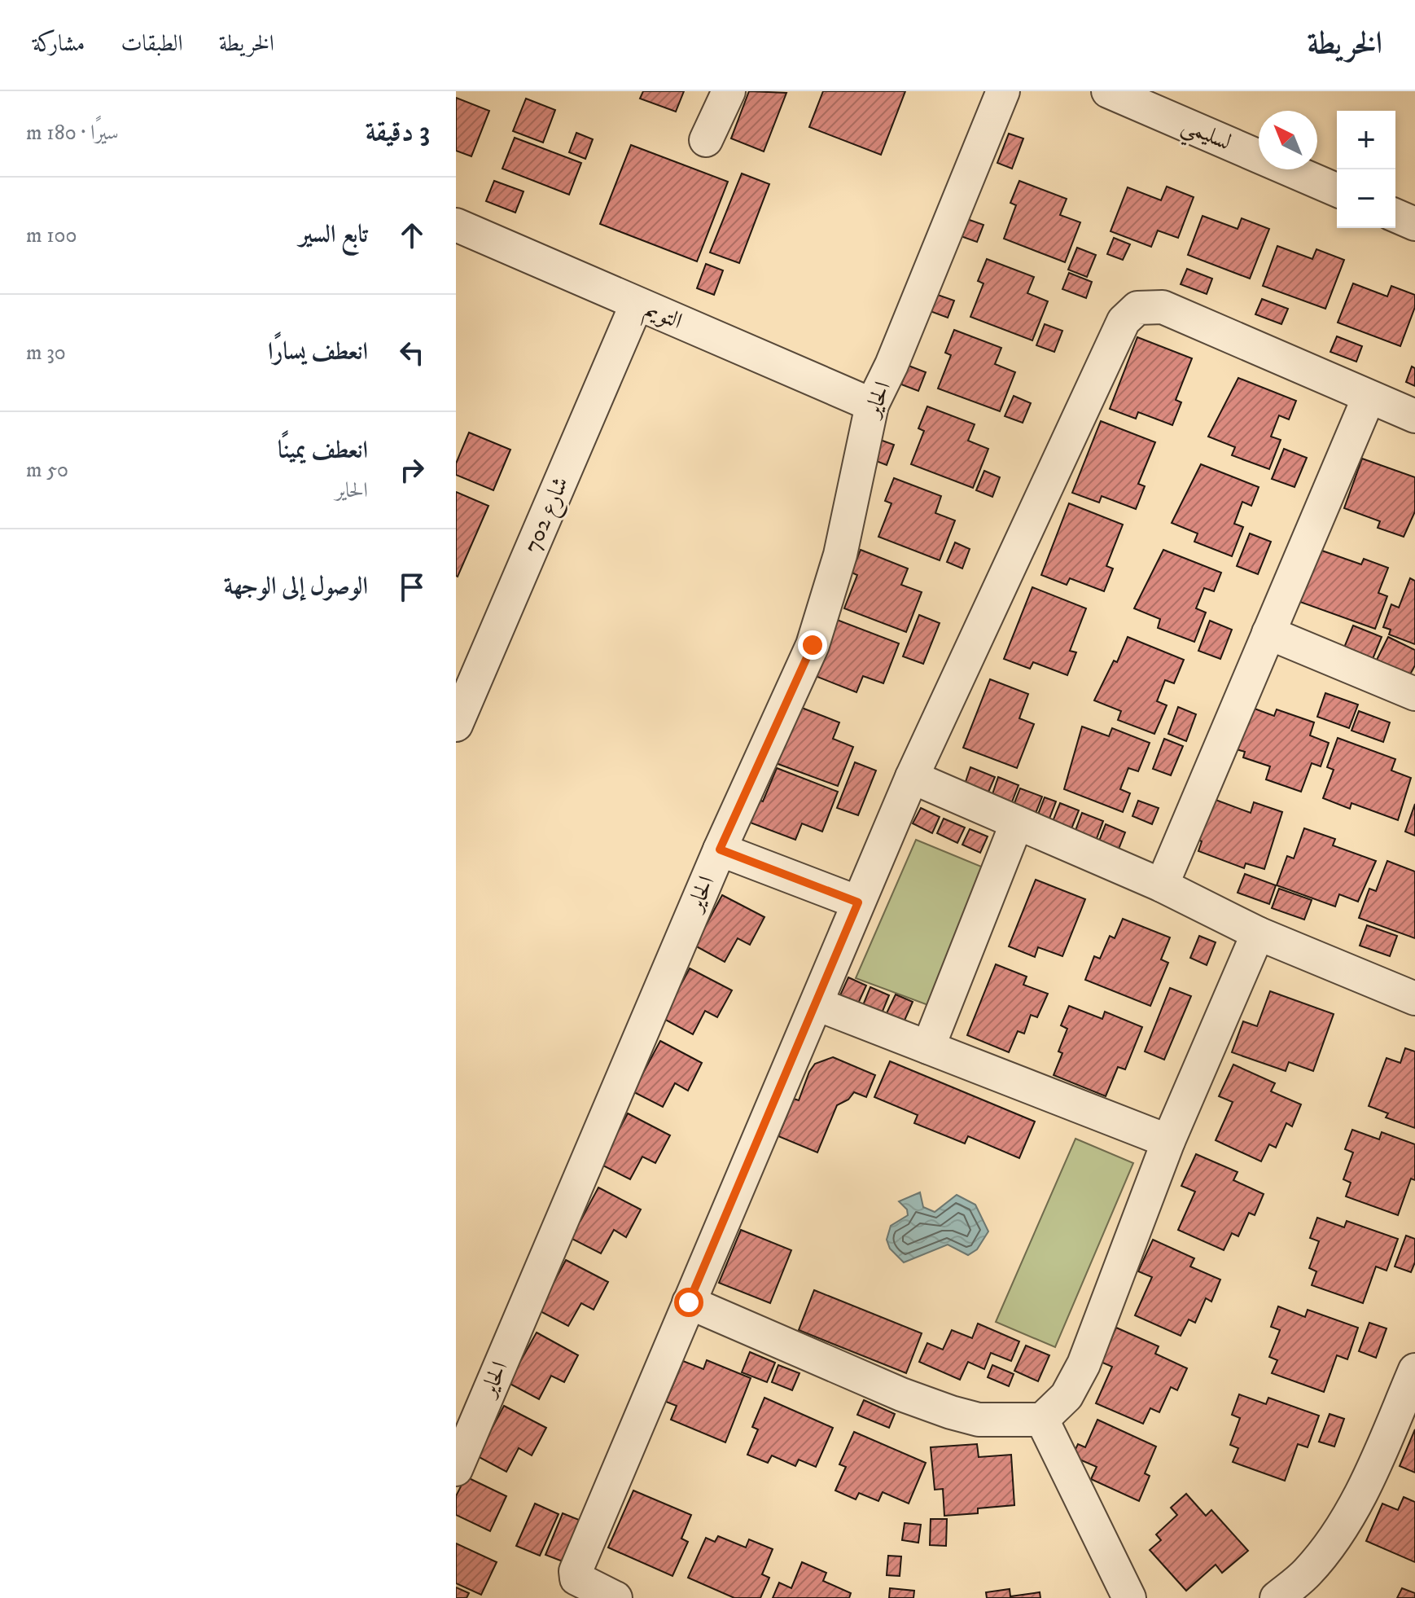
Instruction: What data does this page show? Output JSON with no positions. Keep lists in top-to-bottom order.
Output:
{
  "streets": {
    "street": [
      "لسليمي",
      "التويم",
      "الحاير",
      "شارع 702"
    ]
  },
  "crossings": [
    ["التويم", "الحاير"],
    ["التويم", "شارع 702"]
  ],
  "north": "top left",
  "page": {
    "header": "الخريطة",
    "nav": ["الخريطة", "الطبقات", "مشاركة"],
    "heading": ["3 دقيقة", "سيرًا · 180 m"],
    "map_buttons": ["+", "−"],
    "list": [
      ["تابع السير", "100 m"],
      ["انعطف يسارًا", "30 m"],
      ["انعطف يمينًا", "الحاير", "50 m"],
      "الوصول إلى الوجهة"
    ]
  }
}
